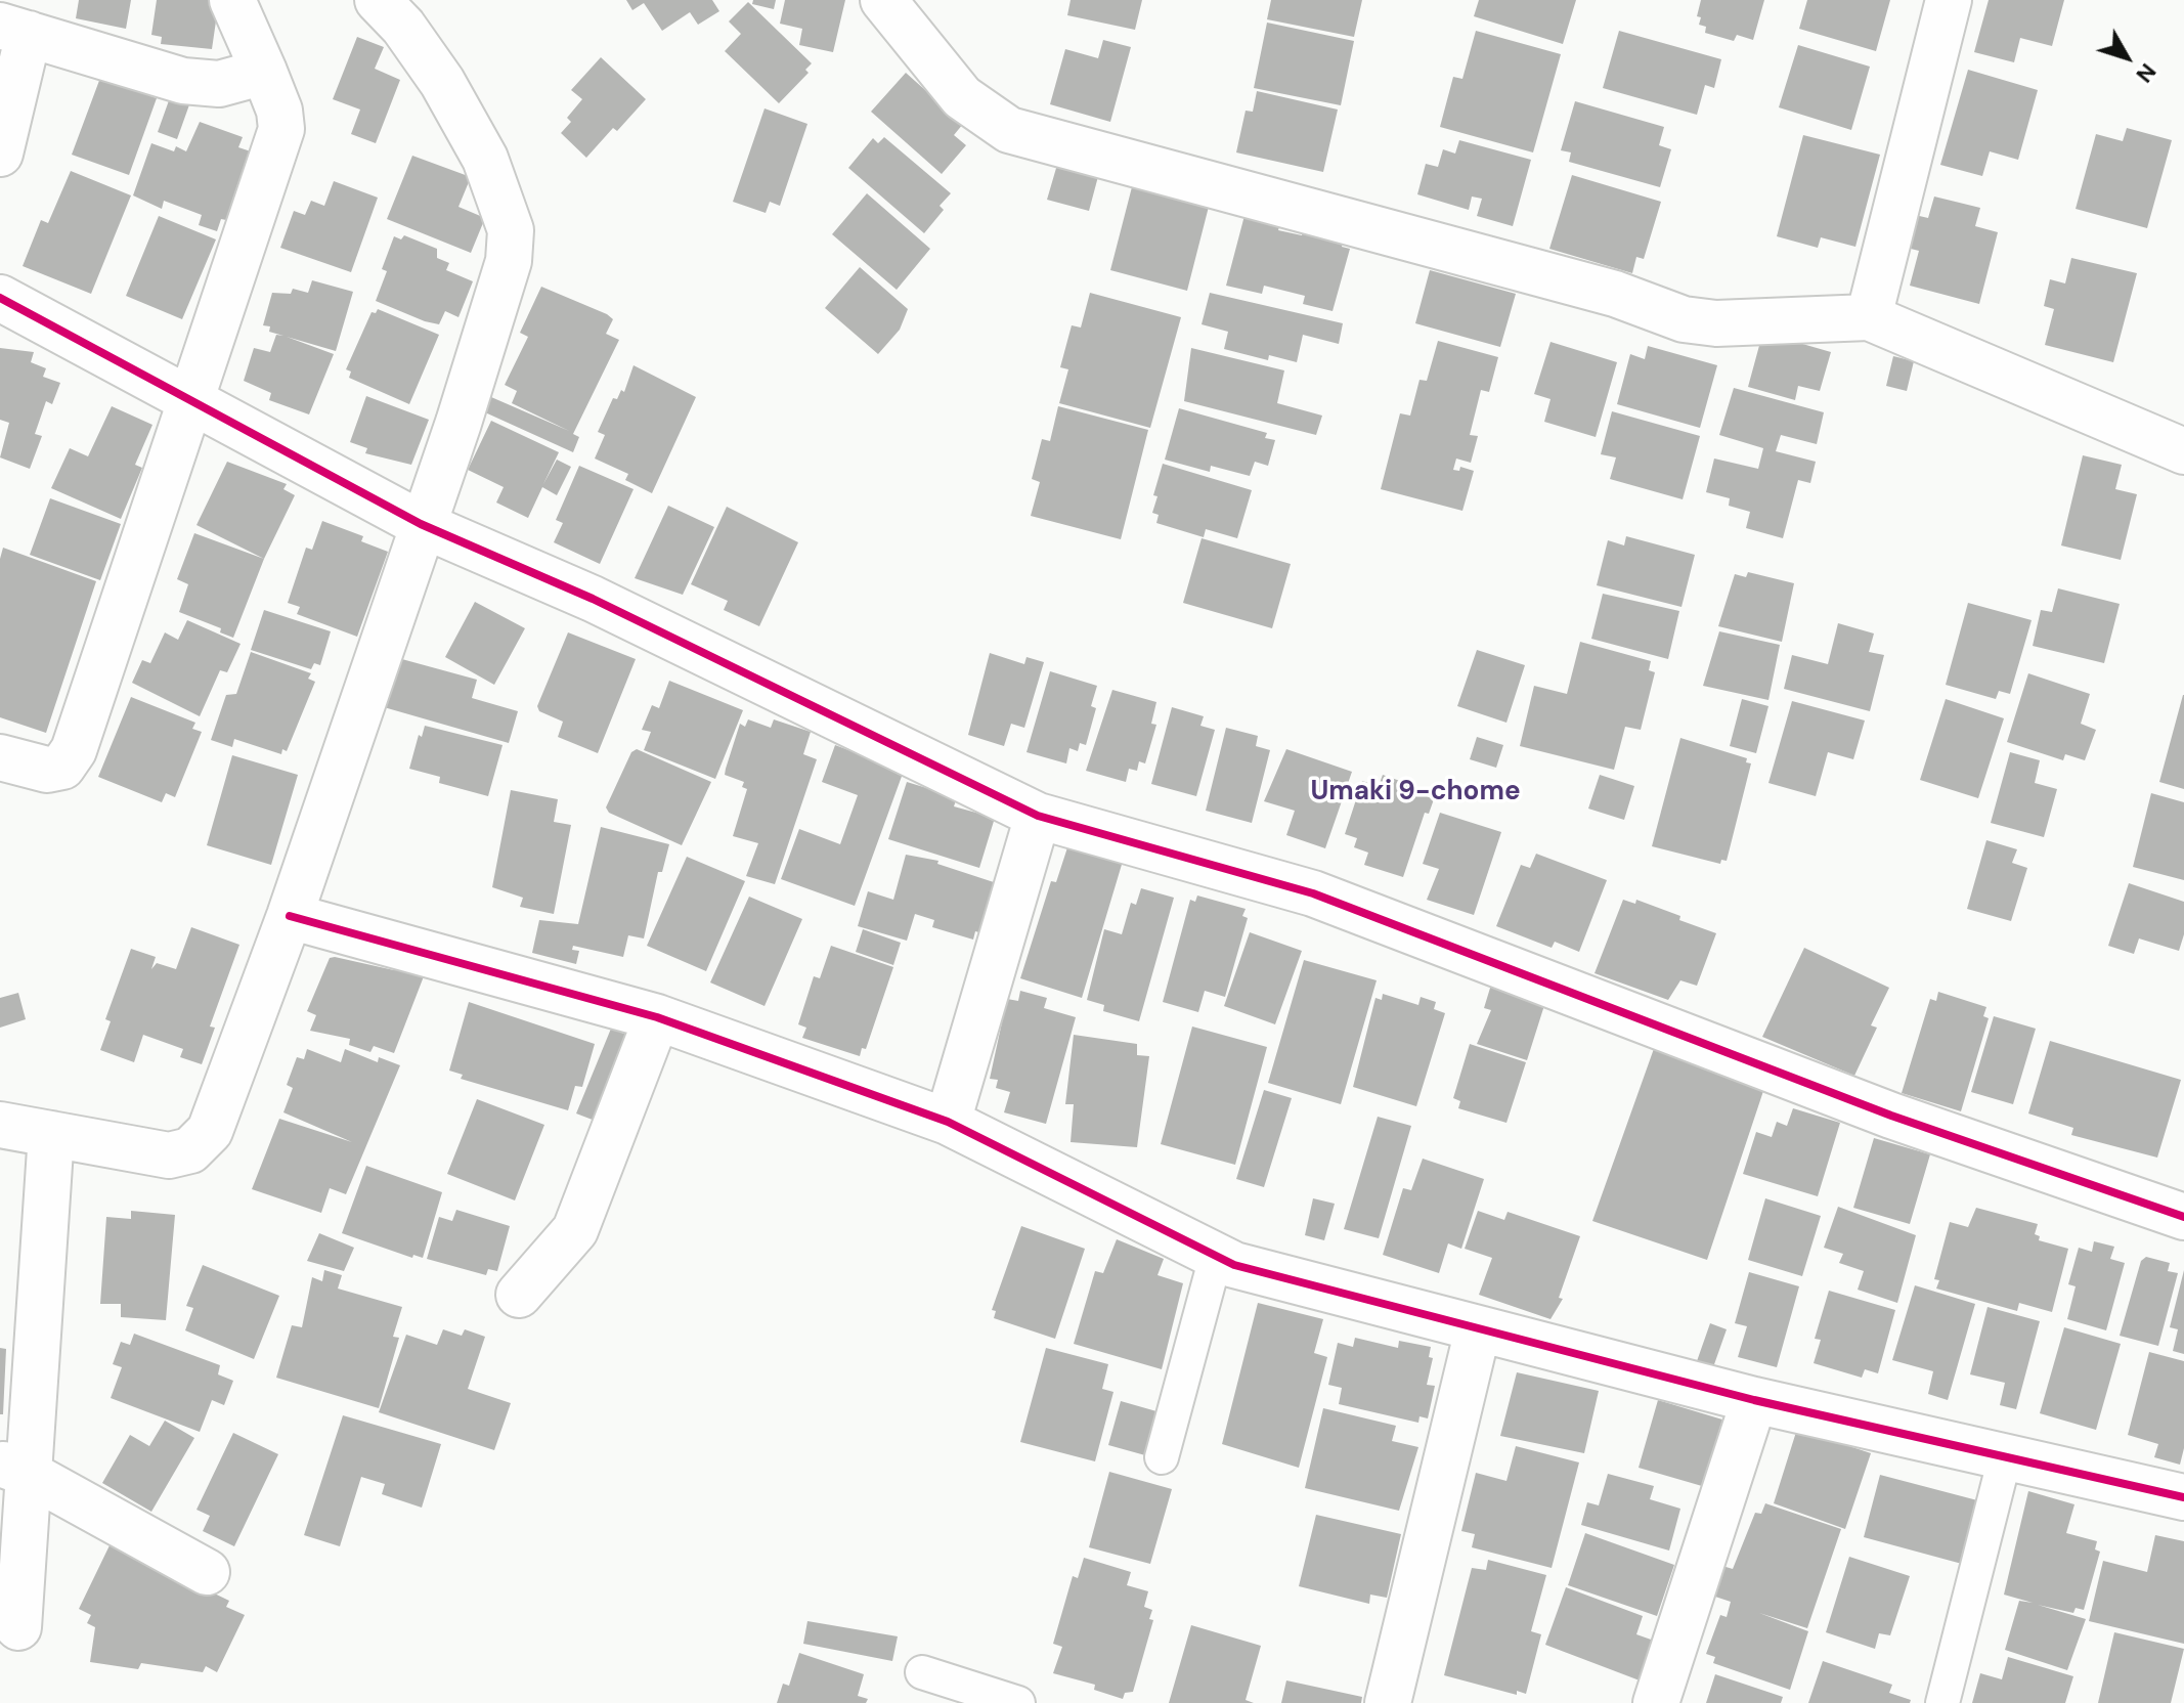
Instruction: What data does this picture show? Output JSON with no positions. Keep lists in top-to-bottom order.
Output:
{
  "districts": ["Umaki 9-chome"],
  "north": "bottom right"
}
